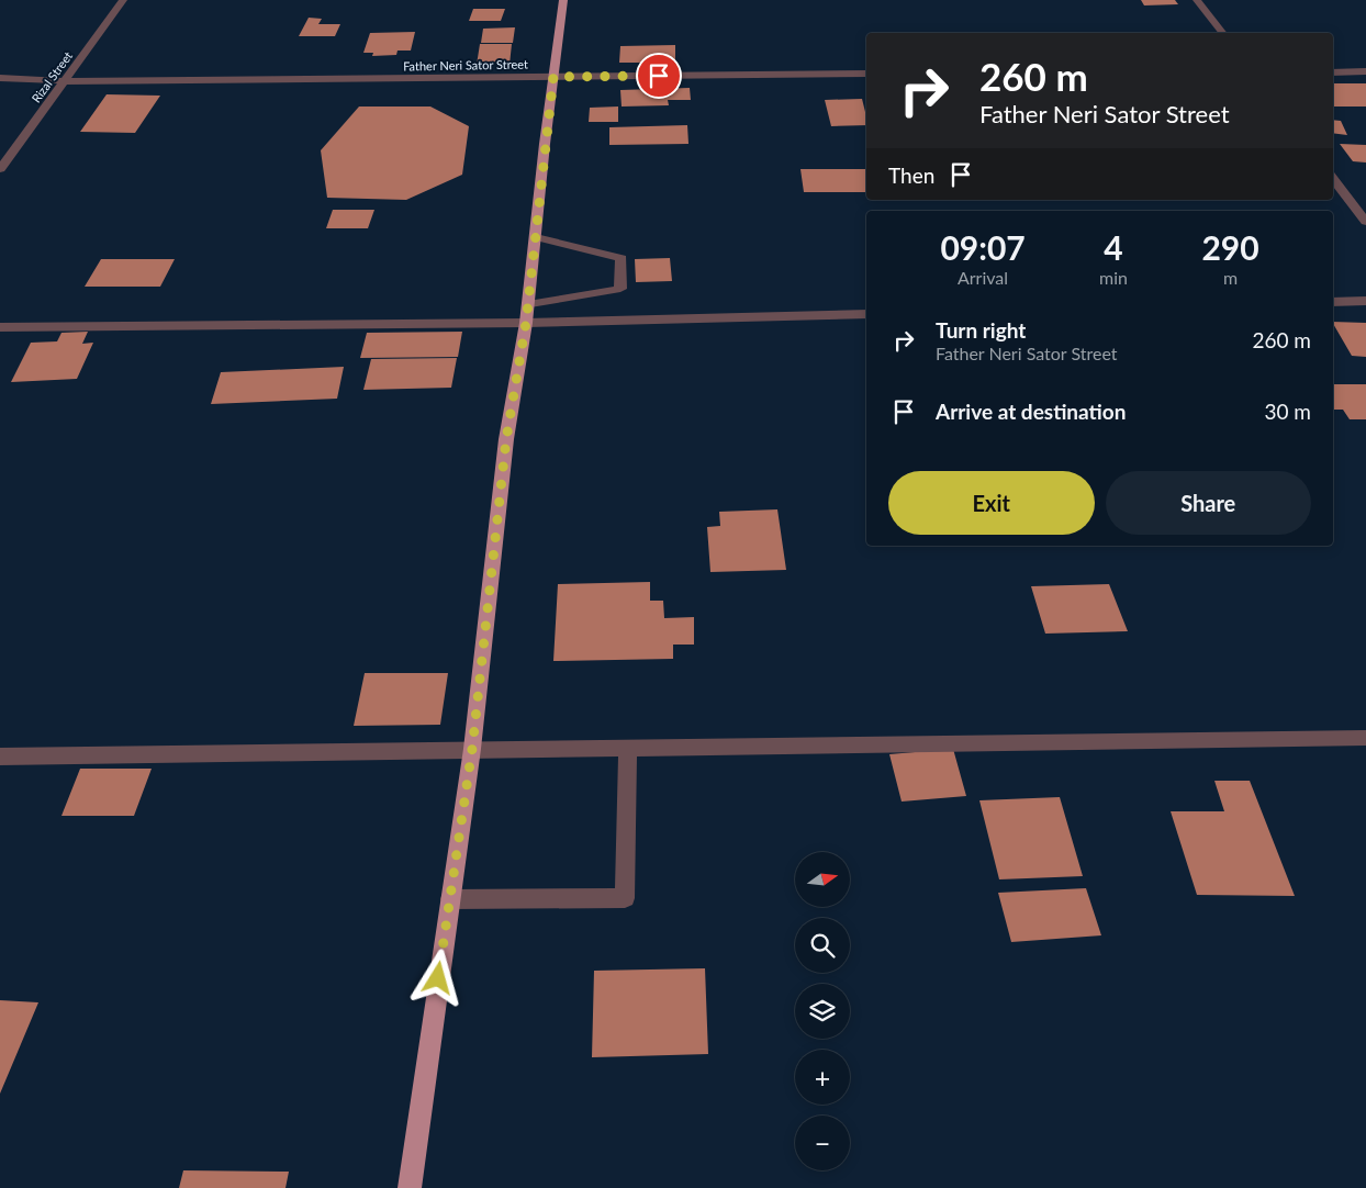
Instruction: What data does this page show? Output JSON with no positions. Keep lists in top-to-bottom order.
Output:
{
  "streets": {
    "street": ["Father Neri Sator Street", "Rizal Street"]
  },
  "crossings": [
    ["Father Neri Sator Street", "Rizal Street"]
  ],
  "north": "right",
  "page": {
    "turn": ["260 m", "Father Neri Sator Street"],
    "then": "Then",
    "eta": [
      "09:07",
      "Arrival",
      "4",
      "min",
      "290",
      "m"
    ],
    "list": [
      {
        "name": "Turn right",
        "note": "Father Neri Sator Street",
        "value": "260 m"
      },
      {
        "name": "Arrive at destination",
        "value": "30 m"
      }
    ],
    "buttons": ["Exit", "Share"],
    "map_buttons": ["+", "−"]
  }
}
